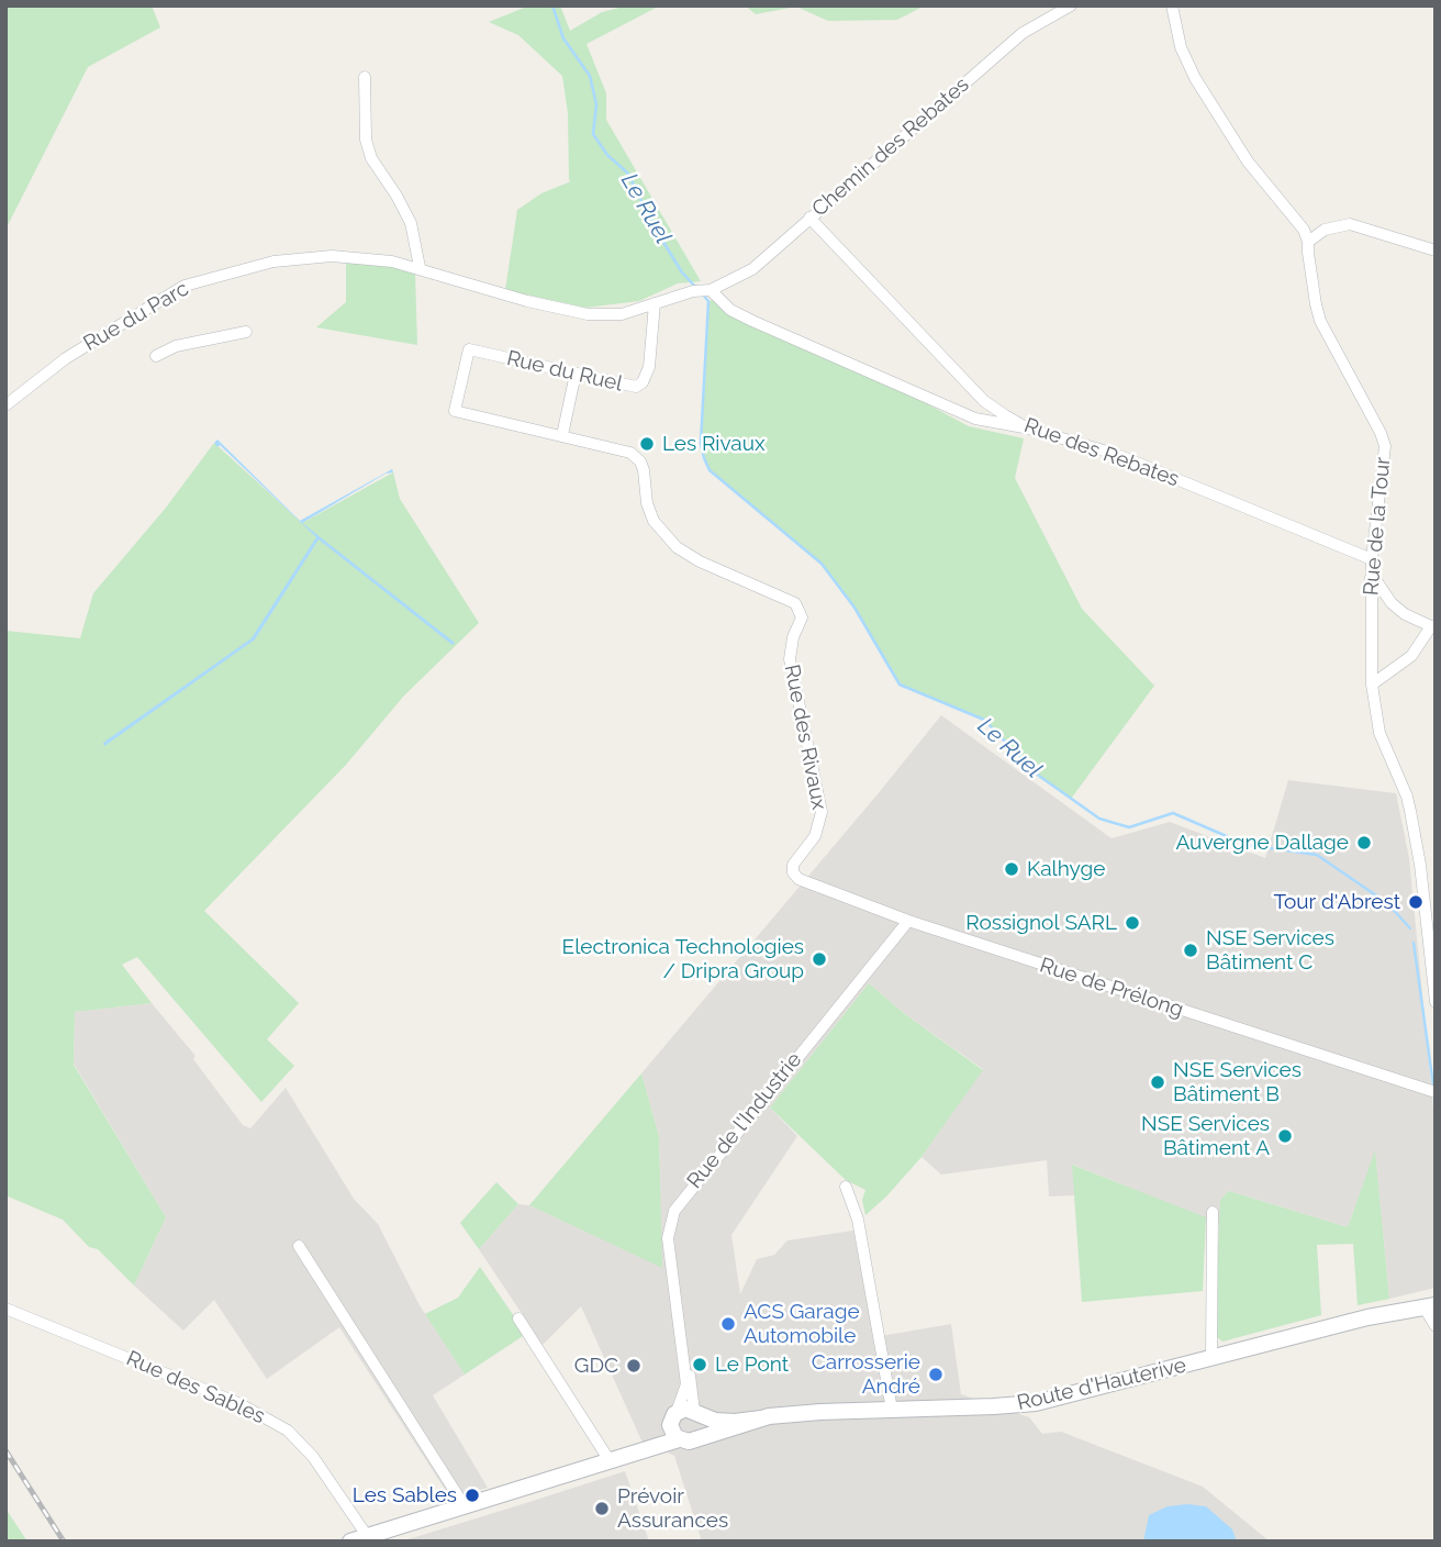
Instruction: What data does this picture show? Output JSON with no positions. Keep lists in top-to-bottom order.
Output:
{
  "streets": {
    "main road": ["Route d'Hauterive"],
    "street": [
      "Chemin des Rebates",
      "Rue du Parc",
      "Rue du Ruel",
      "Rue des Rebates",
      "Rue de la Tour",
      "Rue des Rivaux",
      "Rue de Prélong",
      "Rue de l'Industrie",
      "Rue des Sables"
    ]
  },
  "crossings": [
    ["Chemin des Rebates", "Rue du Parc"],
    ["Chemin des Rebates", "Rue du Ruel"],
    ["Chemin des Rebates", "Rue des Rebates"],
    ["Rue du Ruel", "Rue des Rivaux"],
    ["Rue des Rebates", "Rue de la Tour"],
    ["Rue des Rivaux", "Rue de Prélong"],
    ["Rue de Prélong", "Rue de l'Industrie"],
    ["Rue de l'Industrie", "Route d'Hauterive"]
  ],
  "water": ["Le Ruel"],
  "places": [
    "Les Rivaux",
    "Auvergne Dallage",
    "Kalhyge",
    "Tour d'Abrest",
    "Rossignol SARL",
    "NSE Services Bâtiment C",
    "Electronica Technologies / Dripra Group",
    "NSE Services Bâtiment B",
    "NSE Services Bâtiment A",
    "ACS Garage Automobile",
    "Le Pont",
    "GDC",
    "Carrosserie André",
    "Les Sables",
    "Prévoir Assurances"
  ]
}
